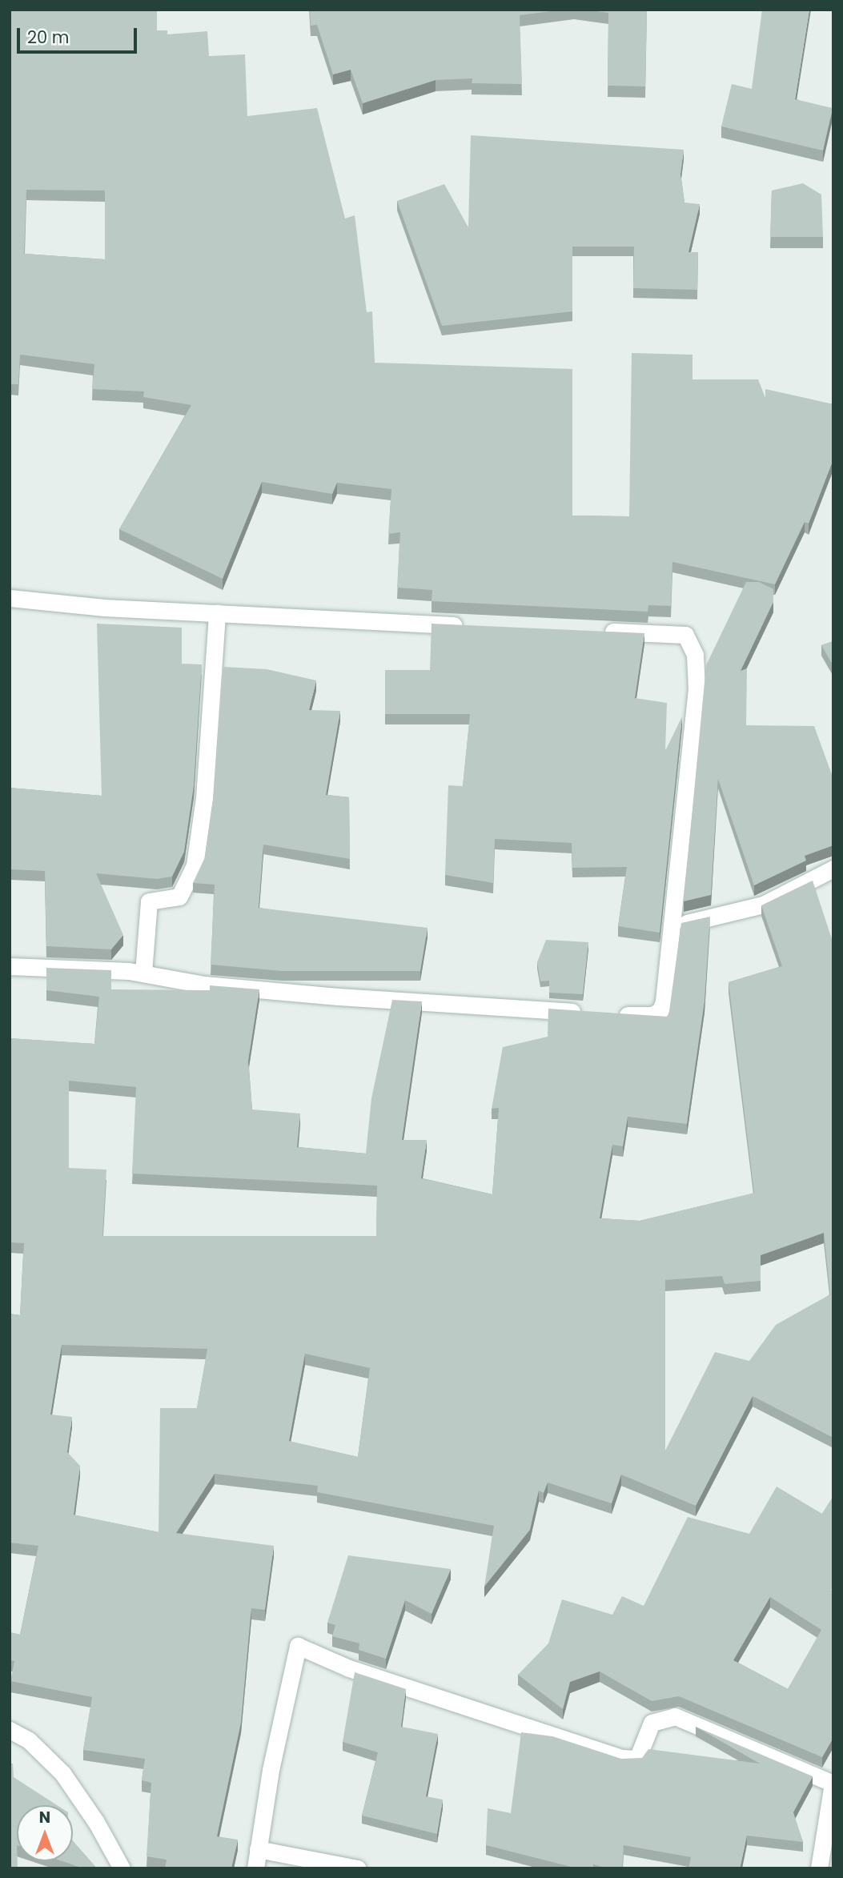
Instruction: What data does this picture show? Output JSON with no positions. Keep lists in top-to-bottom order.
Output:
{
  "scale_bar": "20 m",
  "north": "top"
}
